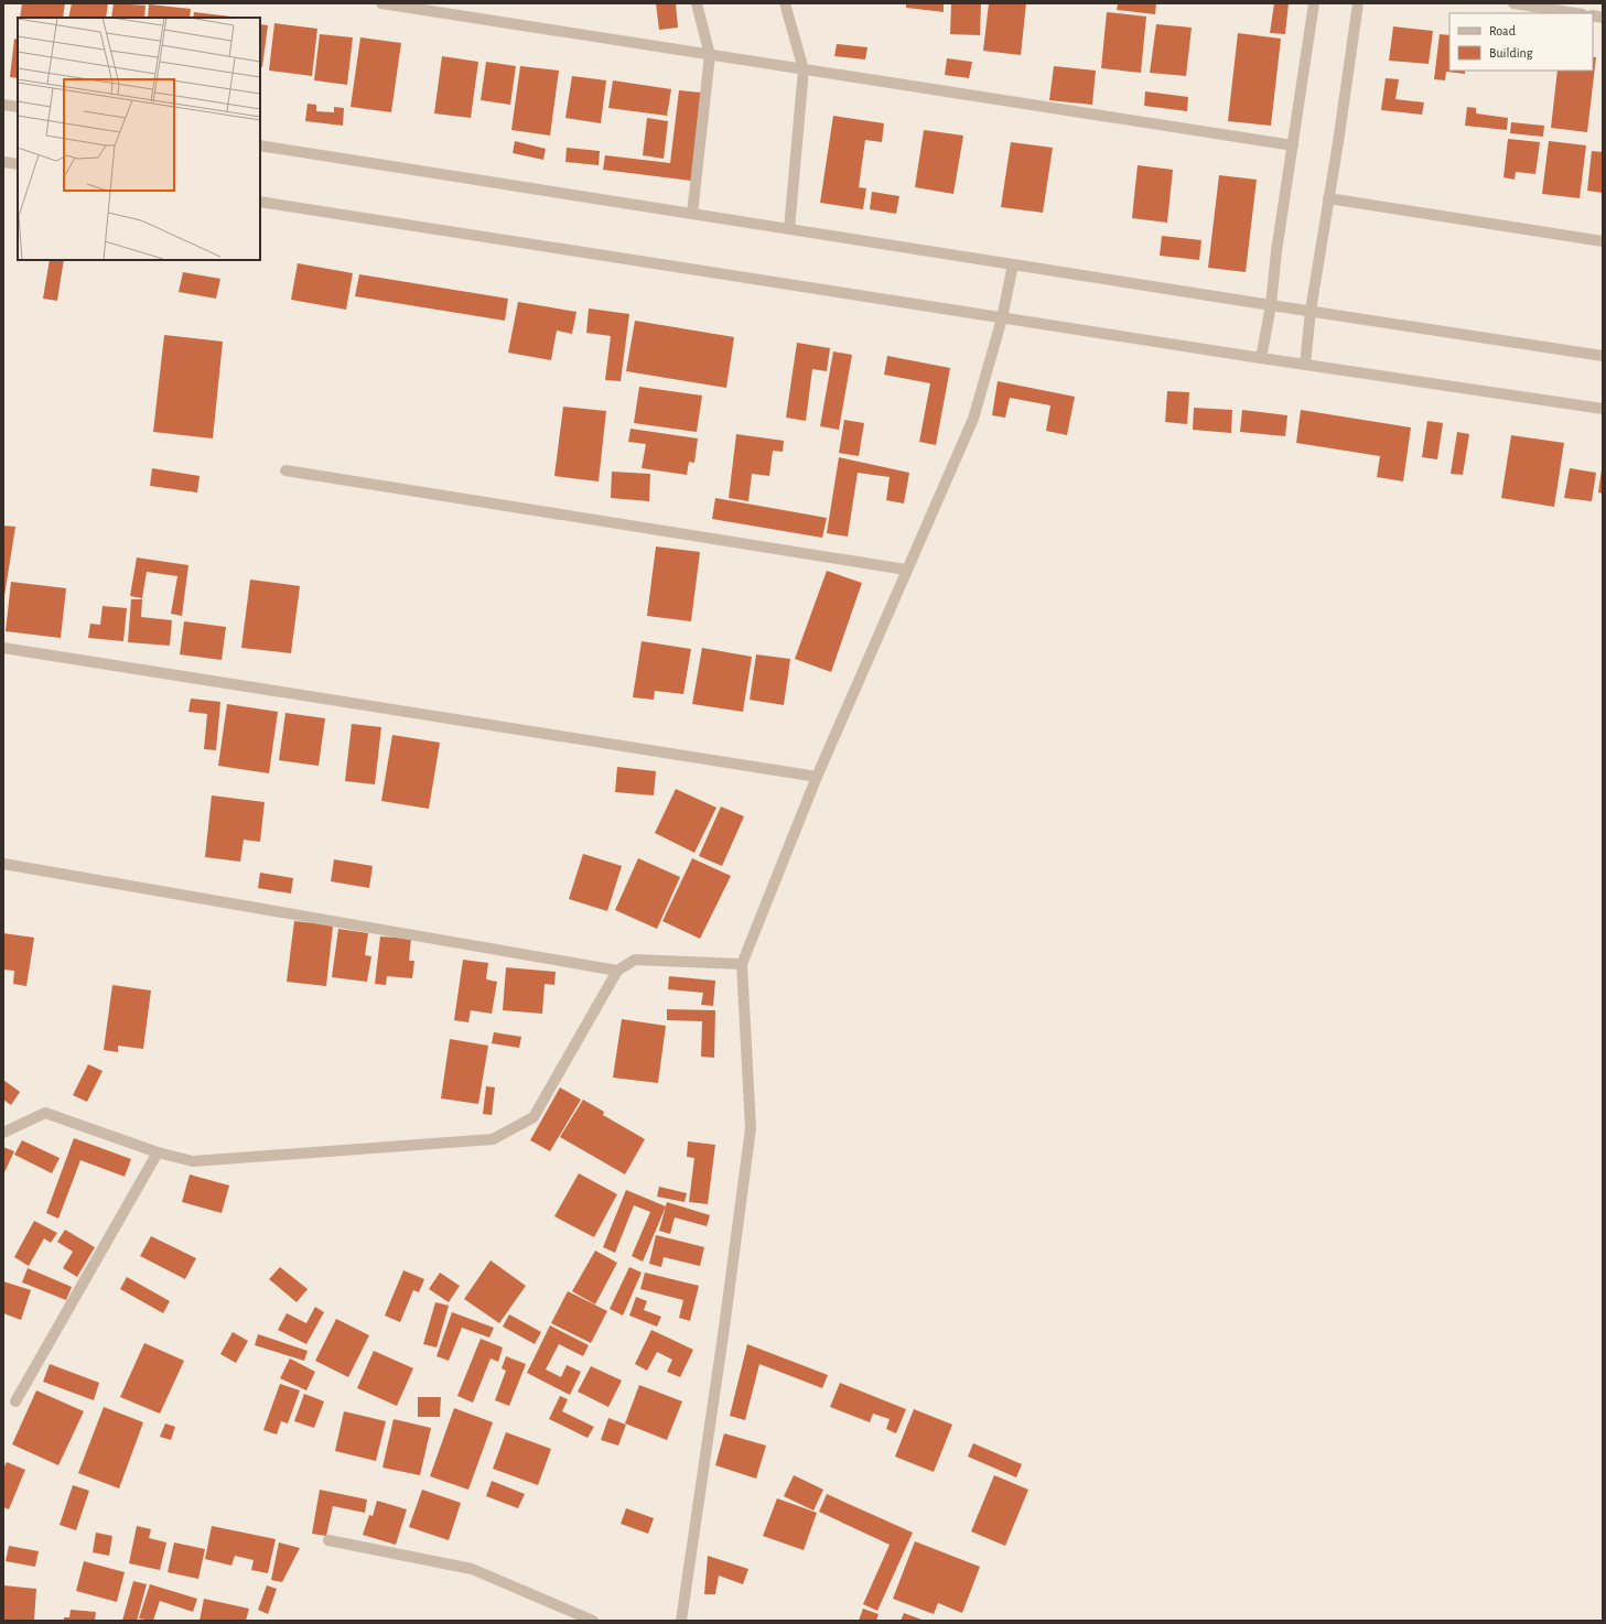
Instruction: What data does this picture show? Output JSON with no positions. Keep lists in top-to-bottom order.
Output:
{
  "legend": ["Road", "Building"]
}
